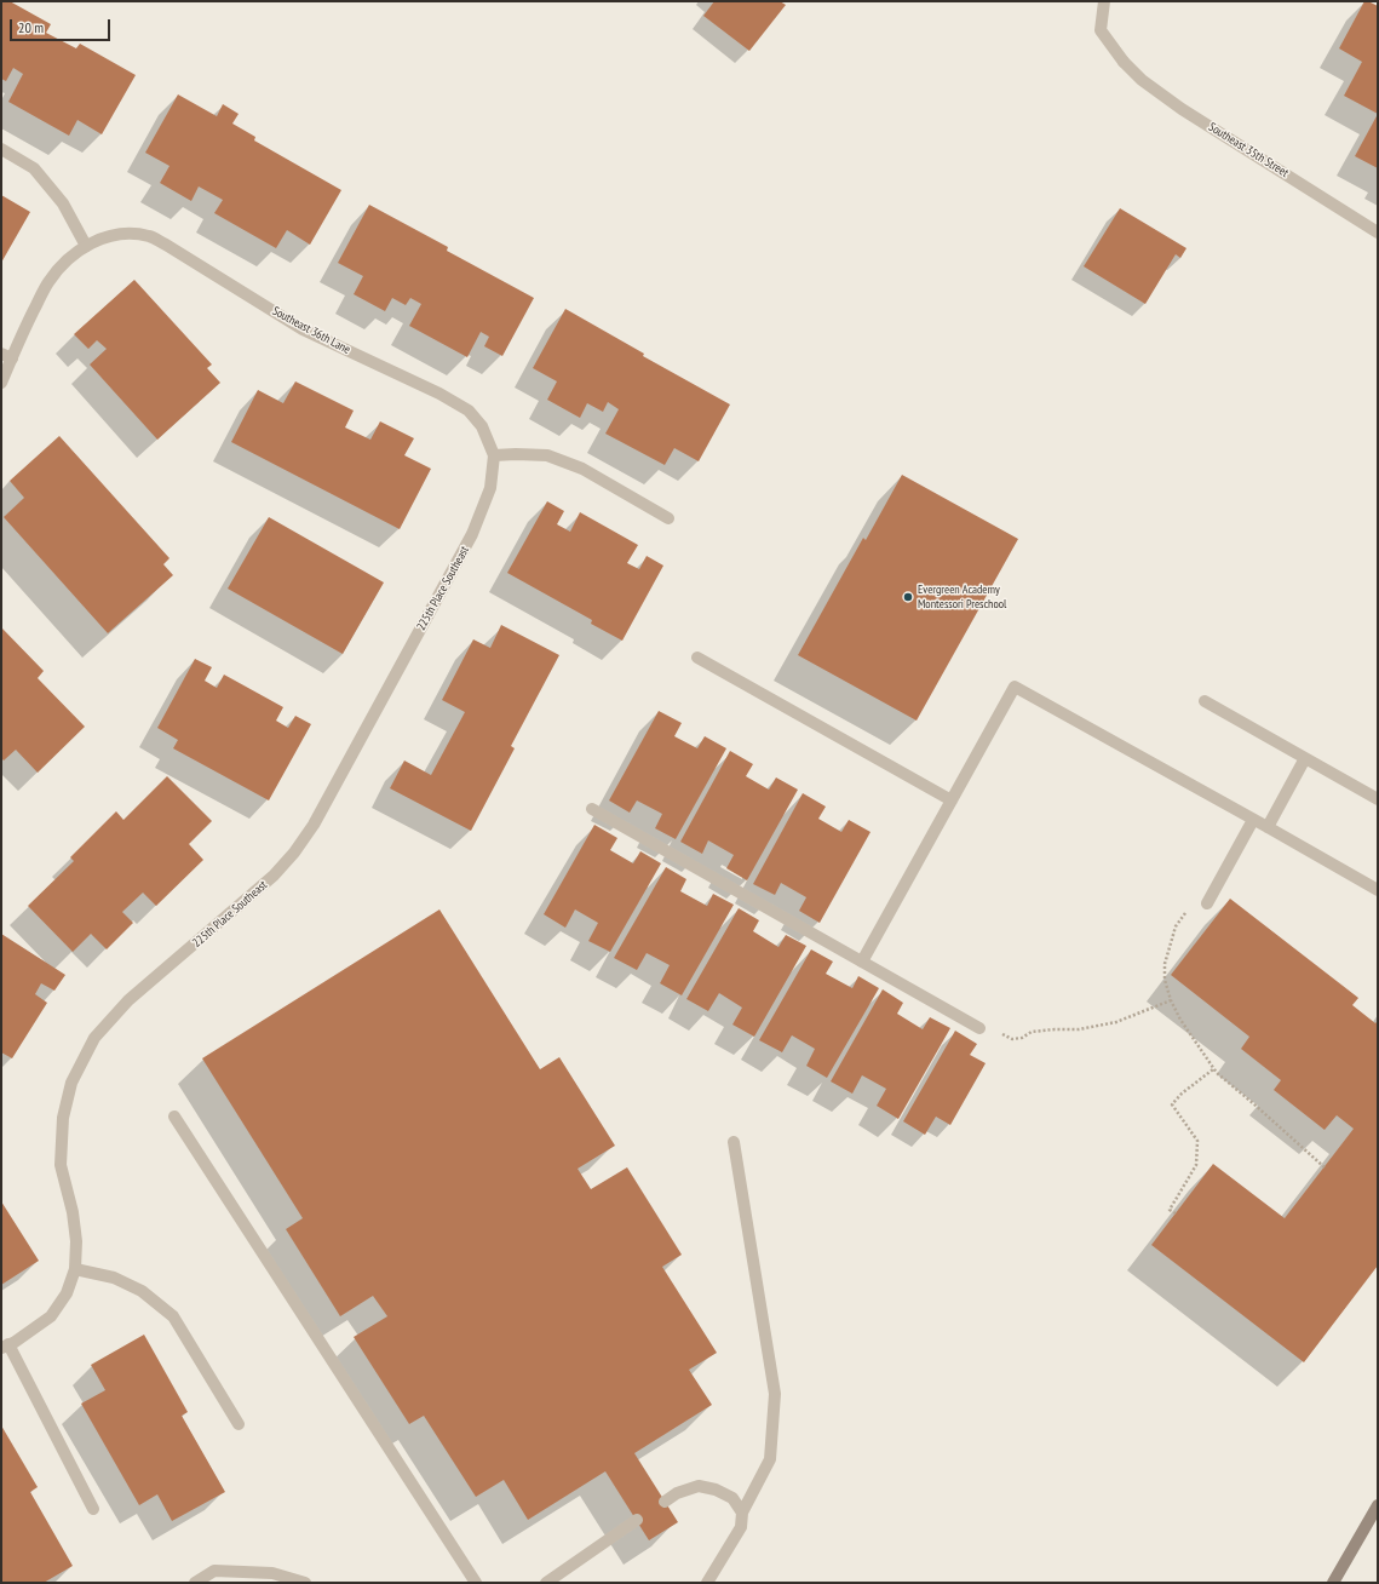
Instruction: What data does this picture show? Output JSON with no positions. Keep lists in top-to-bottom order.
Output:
{
  "streets": {
    "street": ["Southeast 35th Street", "Southeast 36th Lane", "225th Place Southeast"]
  },
  "crossings": [
    ["Southeast 36th Lane", "225th Place Southeast"]
  ],
  "places": ["Evergreen Academy Montessori Preschool"],
  "scale_bar": "20 m"
}
